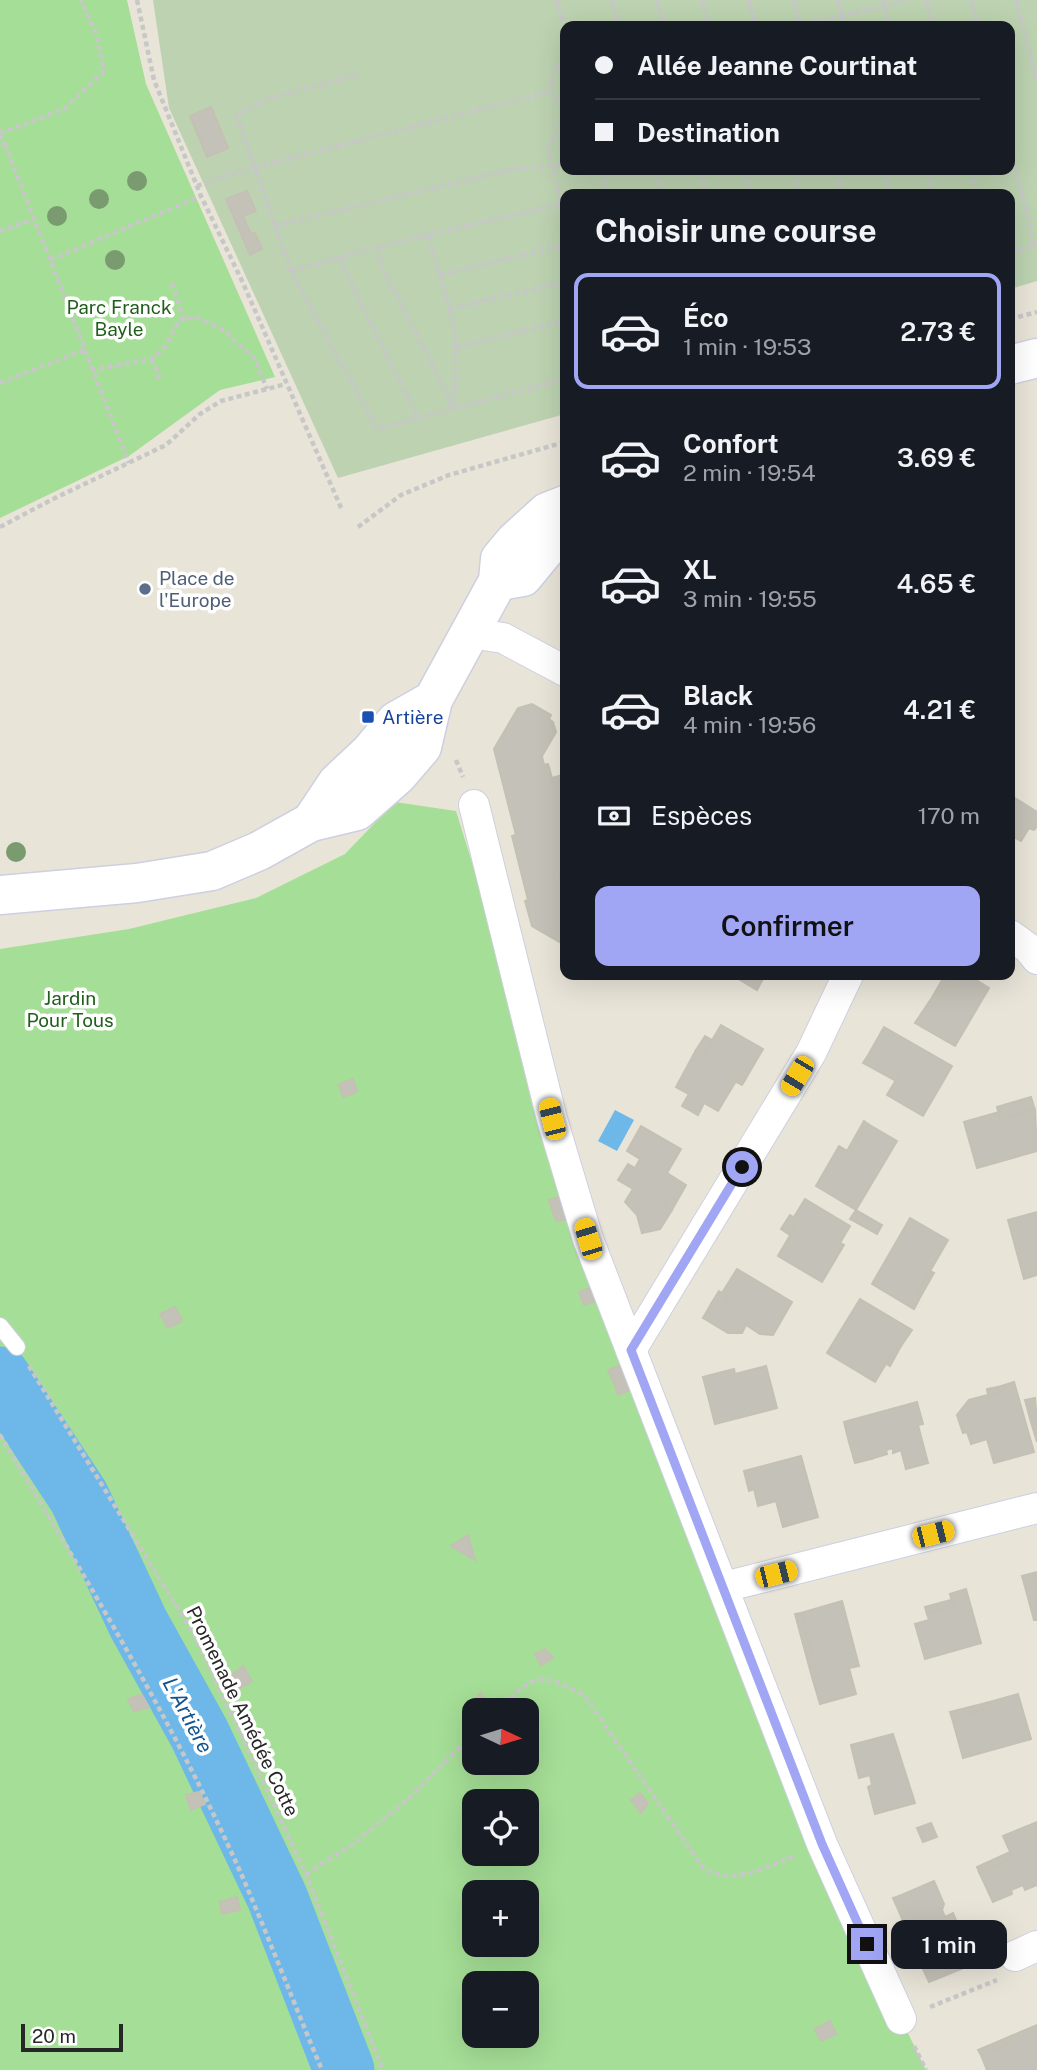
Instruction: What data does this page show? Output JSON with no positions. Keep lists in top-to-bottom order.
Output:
{
  "streets": {
    "path": ["Promenade Amédée Cotte"]
  },
  "water": ["L'Artière"],
  "parks": ["Parc Franck Bayle", "Jardin Pour Tous"],
  "places": {
    "other": ["Place de l'Europe"],
    "transit": ["Artière"]
  },
  "scale_bar": "20 m",
  "north": "right",
  "page": {
    "banner": ["Allée Jeanne Courtinat", "Destination"],
    "heading": "Choisir une course",
    "list": [
      {
        "name": "Éco",
        "note": "1 min · 19:53",
        "value": "2.73 €"
      },
      {
        "name": "Confort",
        "note": "2 min · 19:54",
        "value": "3.69 €"
      },
      {
        "name": "XL",
        "note": "3 min · 19:55",
        "value": "4.65 €"
      },
      {
        "name": "Black",
        "note": "4 min · 19:56",
        "value": "4.21 €"
      }
    ],
    "pay": ["Espèces", "170 m"],
    "buttons": "Confirmer",
    "map_buttons": ["+", "−"],
    "bubble": "1 min",
    "scale": "20 m"
  }
}
